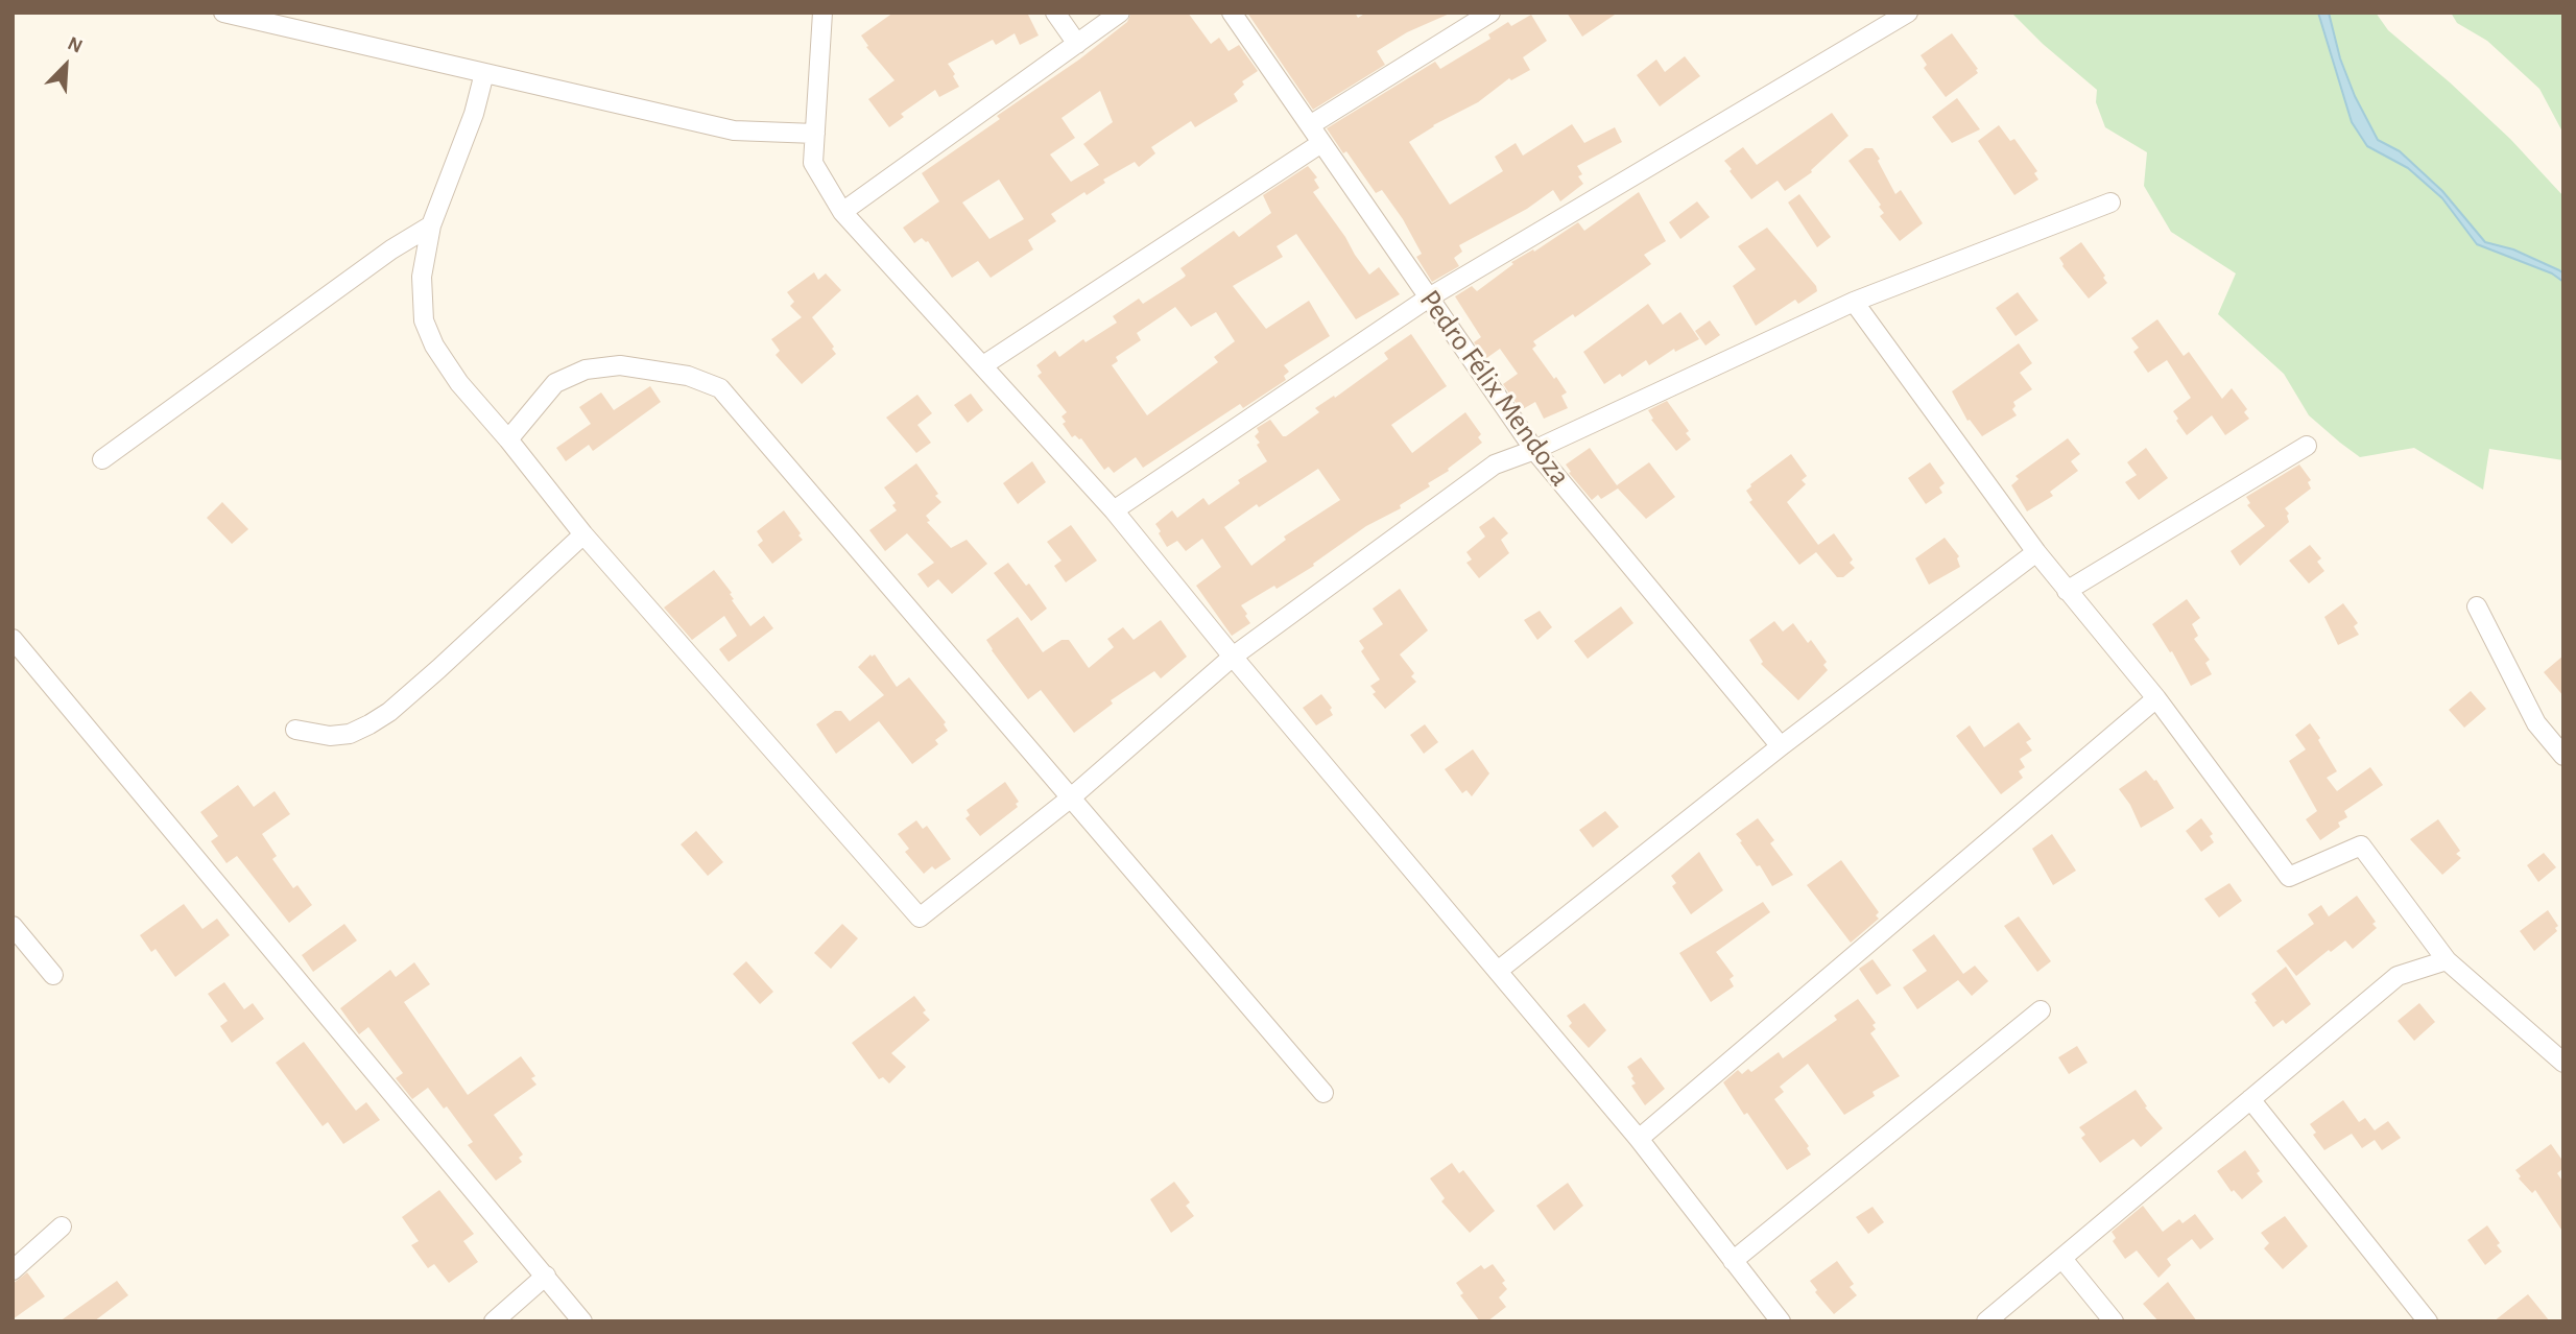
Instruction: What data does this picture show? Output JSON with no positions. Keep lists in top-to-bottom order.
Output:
{
  "streets": {
    "street": ["Pedro Félix Mendoza"]
  },
  "north": "top right"
}
